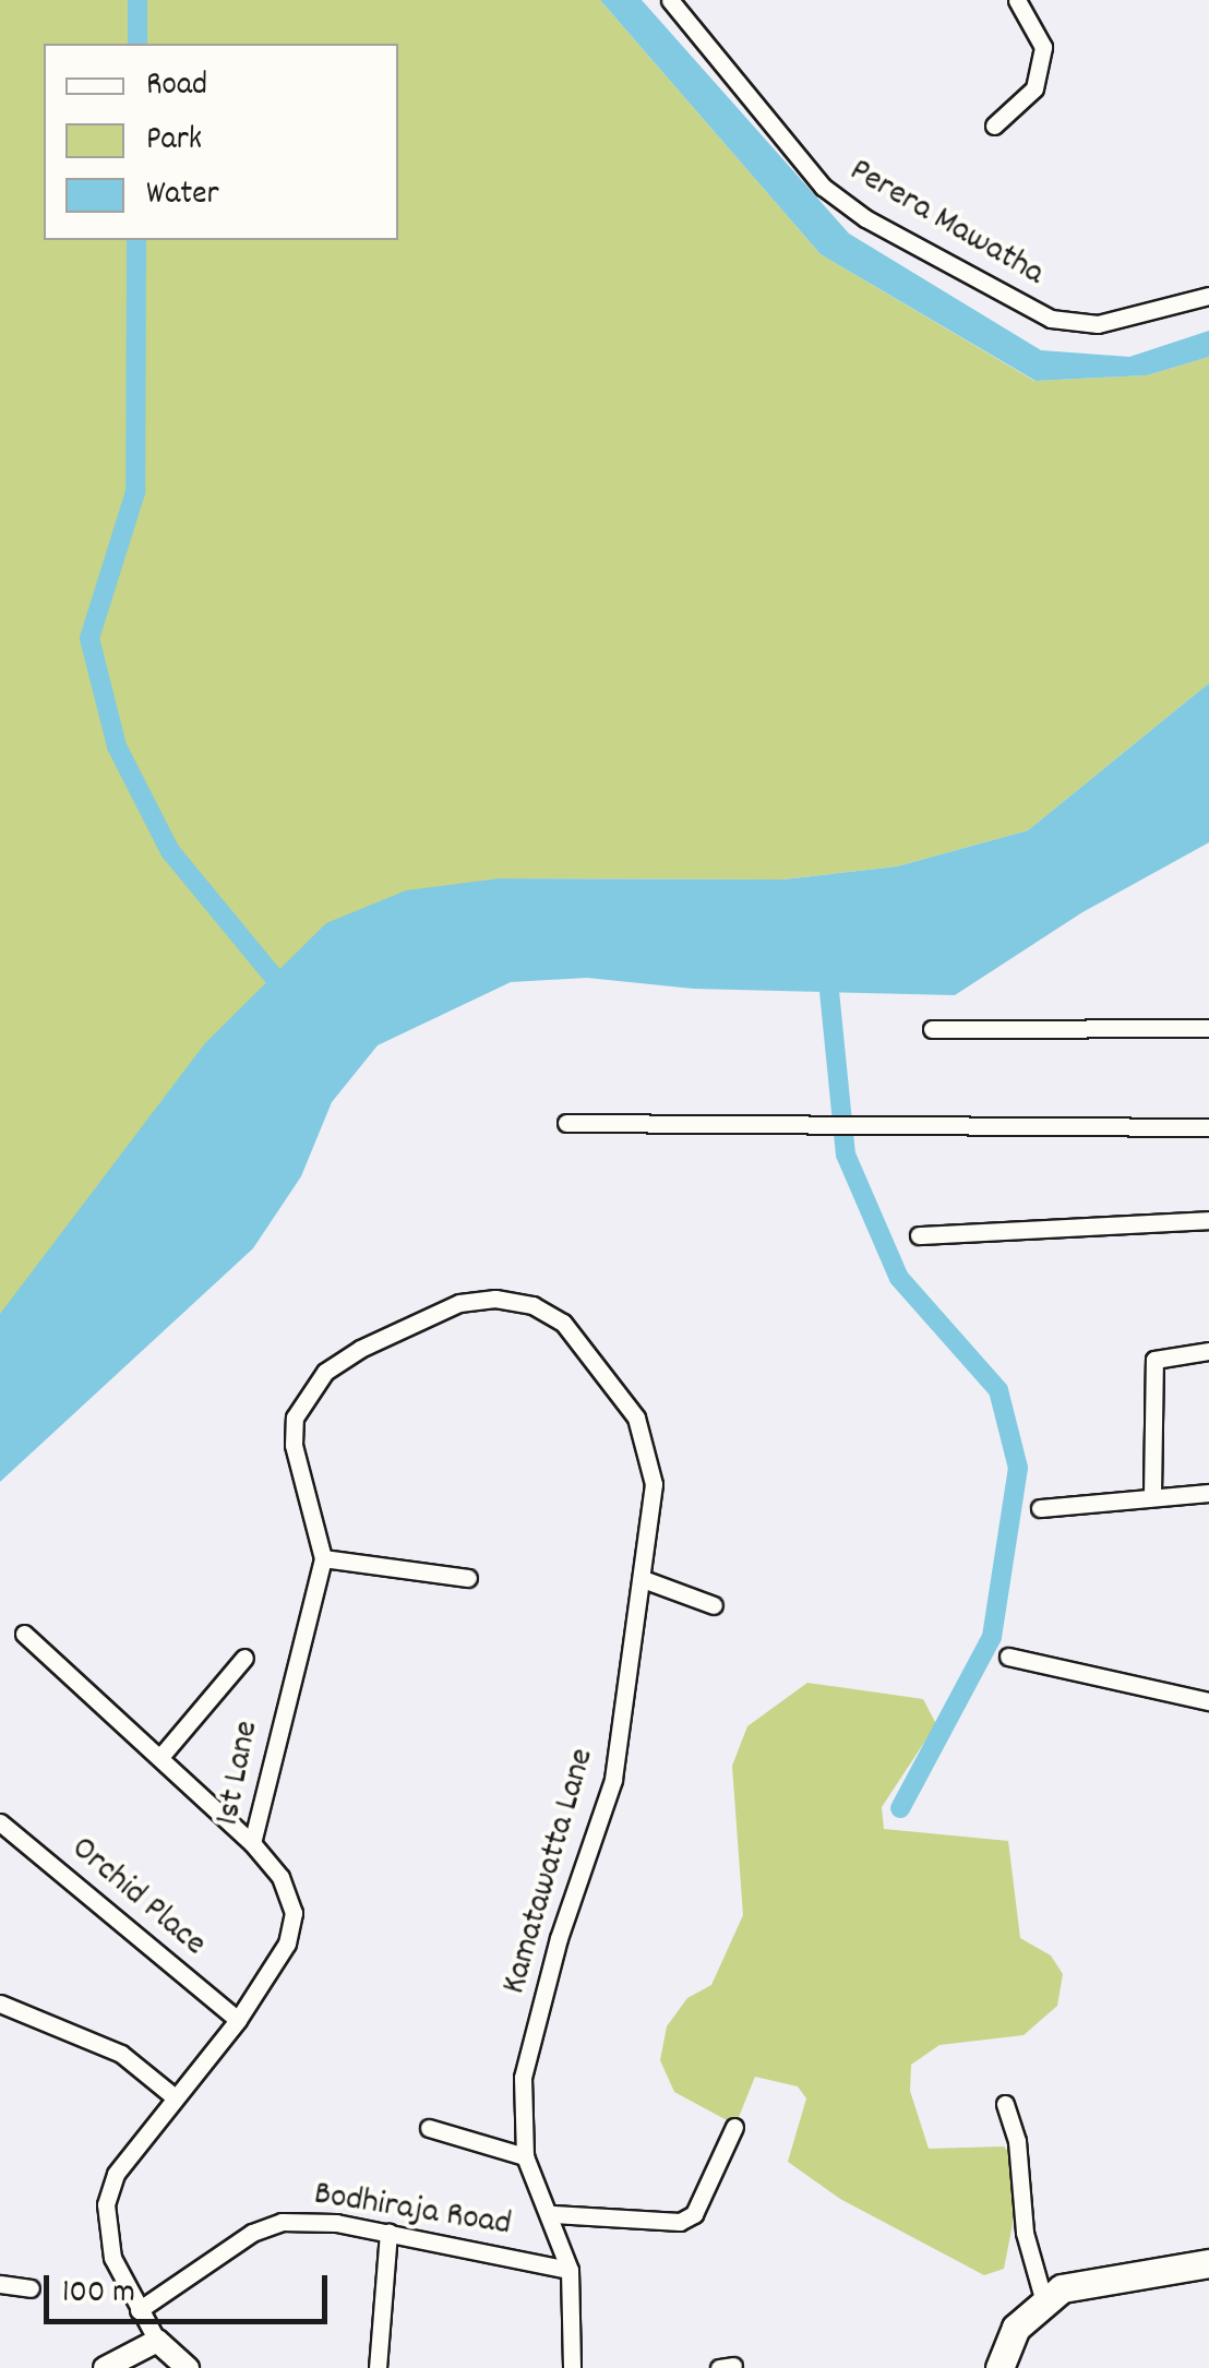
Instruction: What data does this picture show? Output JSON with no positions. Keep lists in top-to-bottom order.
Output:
{
  "streets": {
    "street": [
      "Perera Mawatha",
      "1st Lane",
      "Kamatawatta Lane",
      "Orchid Place",
      "Bodhiraja Road"
    ]
  },
  "crossings": [
    ["1st Lane", "Kamatawatta Lane"],
    ["1st Lane", "Orchid Place"],
    ["1st Lane", "Bodhiraja Road"],
    ["Kamatawatta Lane", "Bodhiraja Road"]
  ],
  "legend": ["Road", "Park", "Water"],
  "scale_bar": "100 m"
}
